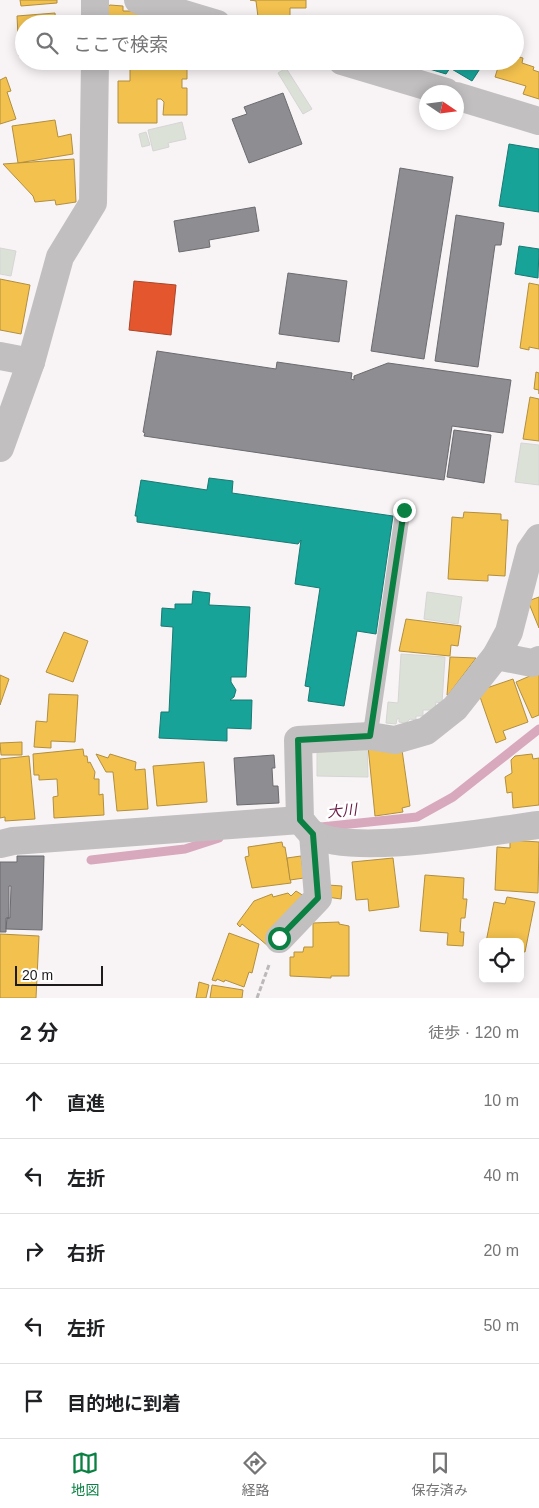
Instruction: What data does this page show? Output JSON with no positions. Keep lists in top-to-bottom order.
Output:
{
  "water": ["大川"],
  "scale_bar": "20 m",
  "north": "right",
  "page": {
    "search": "ここで検索",
    "scale": "20 m",
    "heading": ["2 分", "徒歩 · 120 m"],
    "list": [
      ["直進", "10 m"],
      ["左折", "40 m"],
      ["右折", "20 m"],
      ["左折", "50 m"],
      "目的地に到着"
    ],
    "nav": ["地図", "経路", "保存済み"]
  }
}
